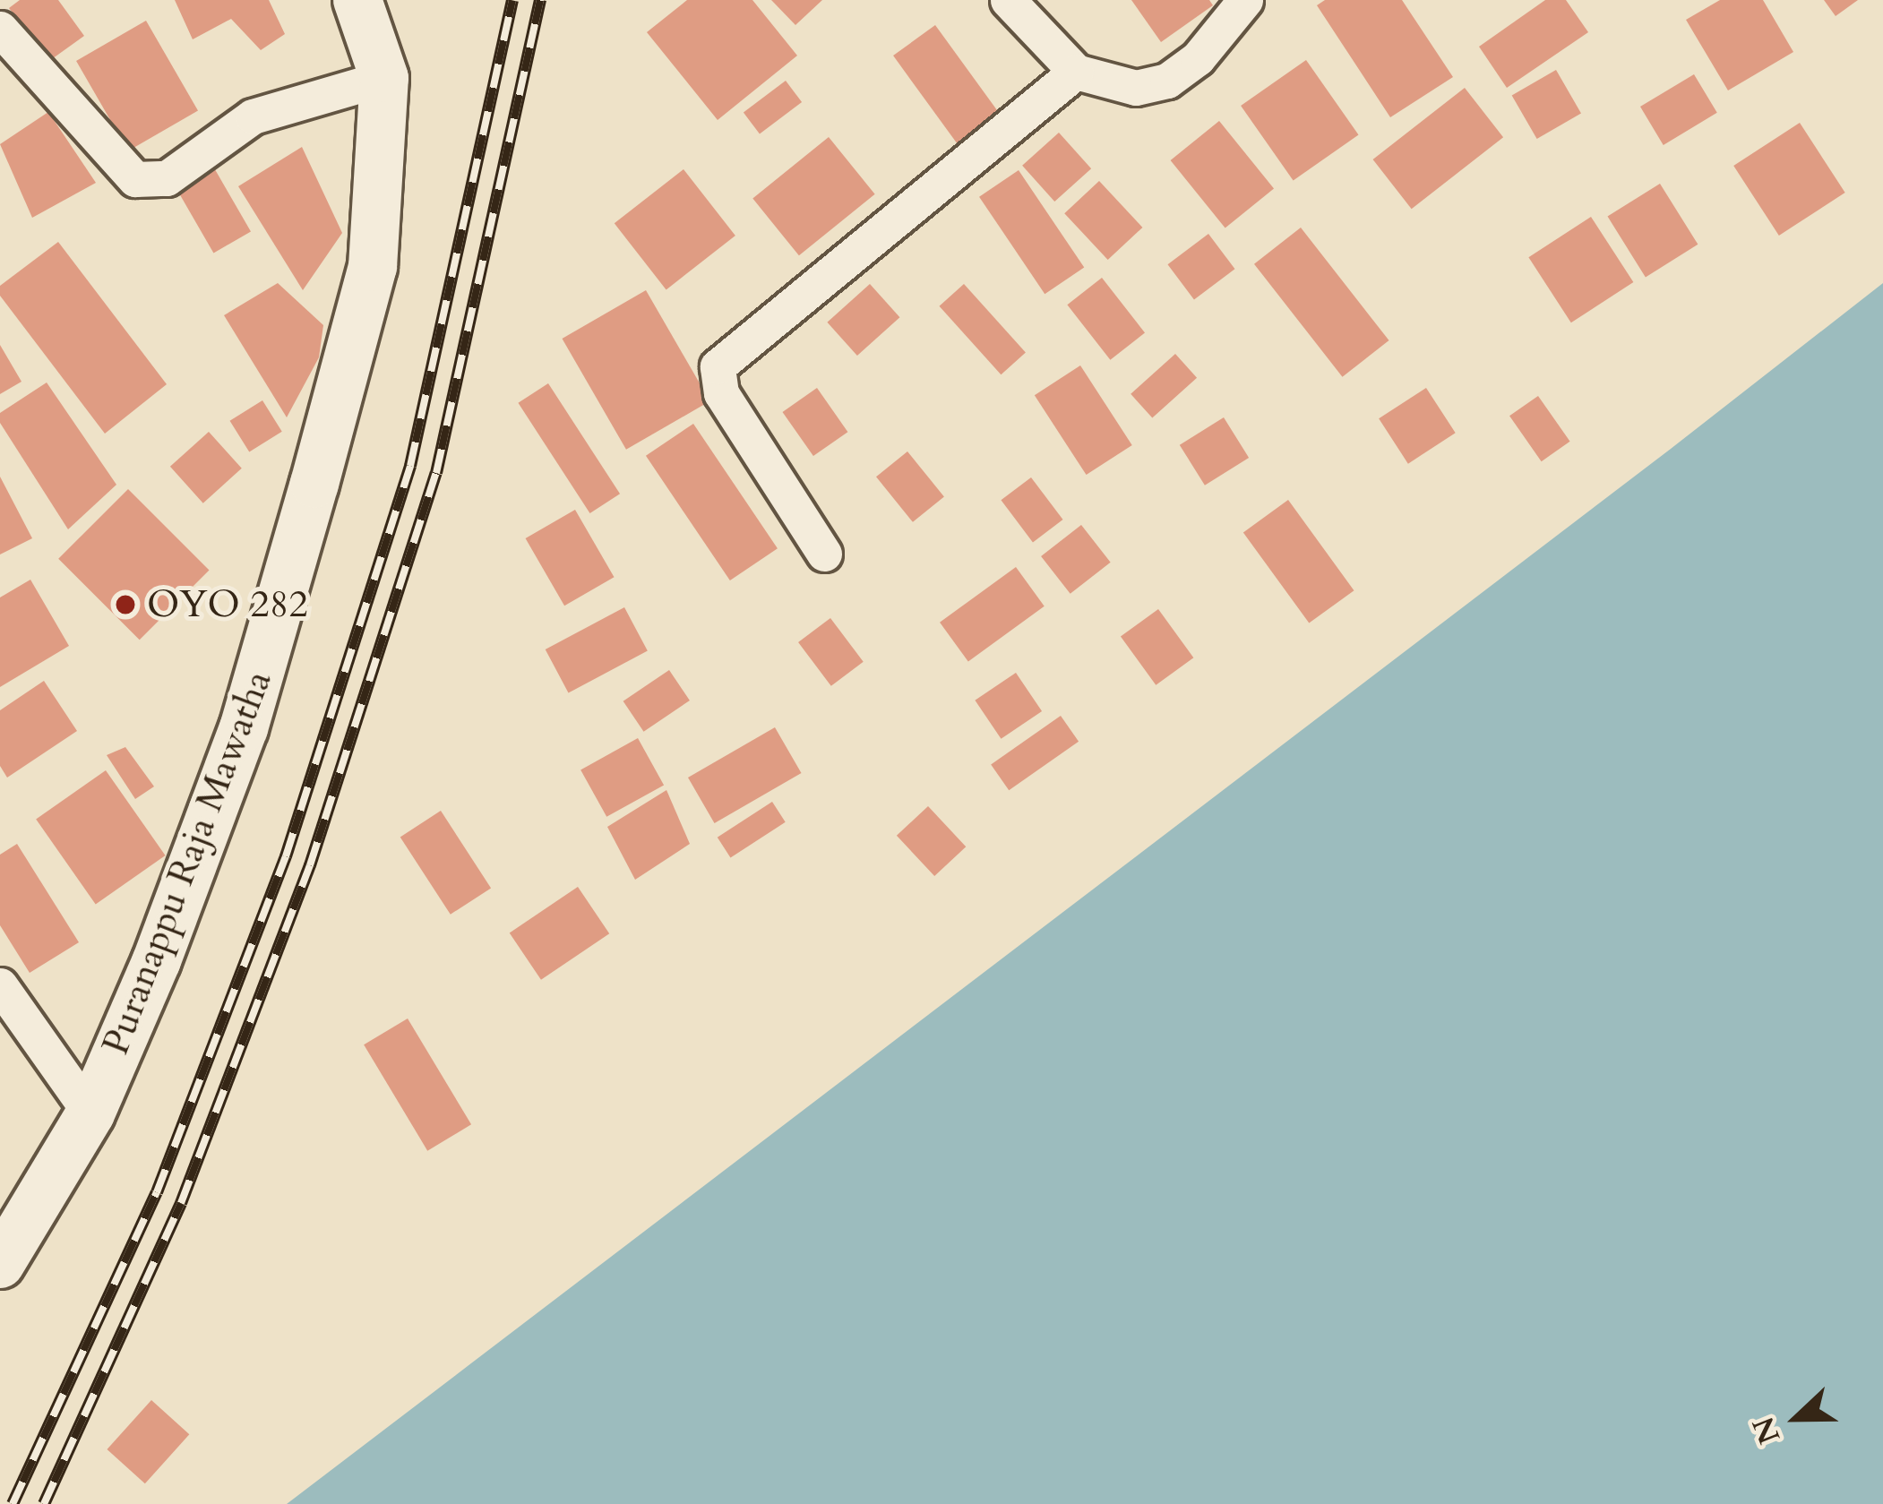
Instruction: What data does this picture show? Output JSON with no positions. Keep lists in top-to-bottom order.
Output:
{
  "streets": {
    "street": ["Puranappu Raja Mawatha"]
  },
  "places": ["OYO 282"],
  "north": "left"
}
